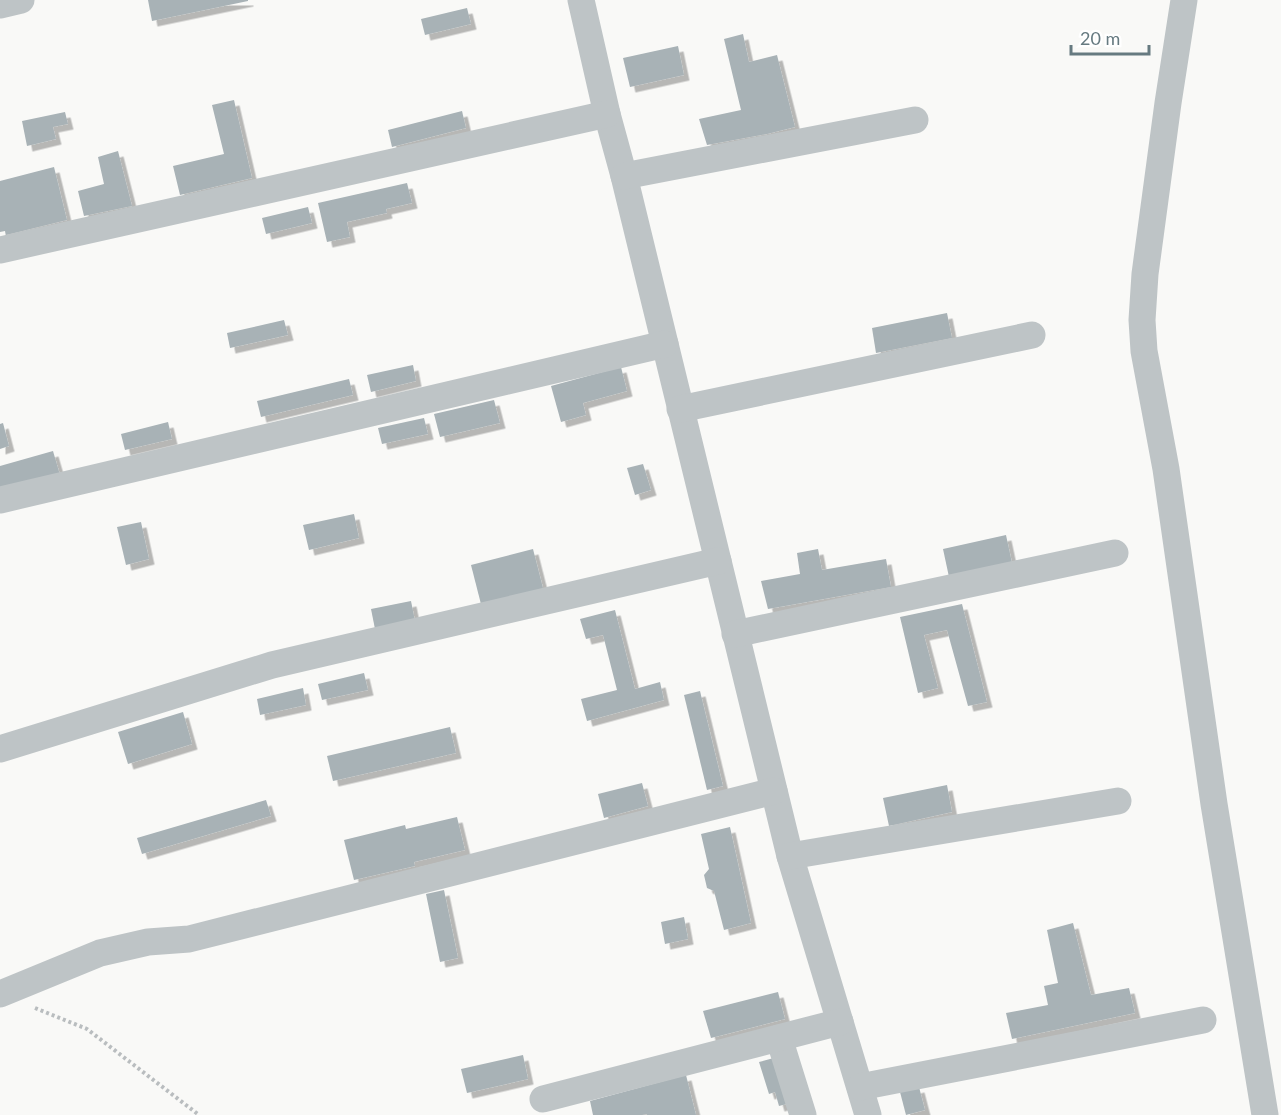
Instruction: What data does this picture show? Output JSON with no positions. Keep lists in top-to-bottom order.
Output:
{
  "scale_bar": "20 m"
}
